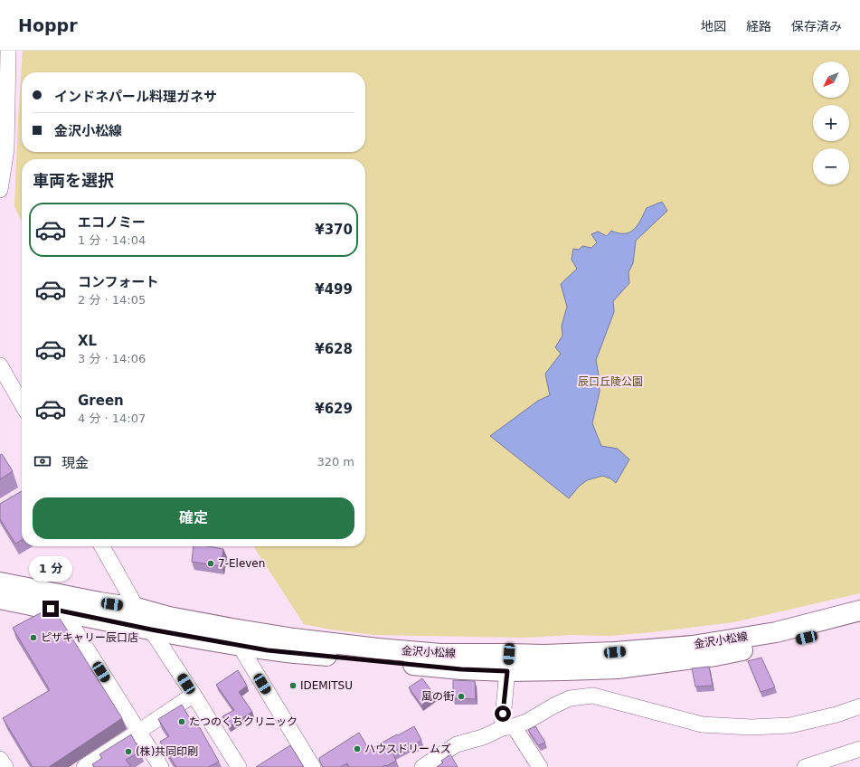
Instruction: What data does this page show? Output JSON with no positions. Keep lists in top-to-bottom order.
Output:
{
  "streets": {
    "main road": ["金沢小松線"]
  },
  "parks": ["辰口丘陵公園"],
  "places": [
    "7-Eleven",
    "ピザキャリー辰口店",
    "IDEMITSU",
    "風の街",
    "たつのくちクリニック",
    "ハウスドリームズ",
    "(株)共同印刷"
  ],
  "north": "bottom left",
  "page": {
    "header": "Hoppr",
    "nav": ["地図", "経路", "保存済み"],
    "map_buttons": ["+", "−"],
    "banner": ["インドネパール料理ガネサ", "金沢小松線"],
    "heading": "車両を選択",
    "list": [
      {
        "name": "エコノミー",
        "note": "1 分 · 14:04",
        "value": "¥370"
      },
      {
        "name": "コンフォート",
        "note": "2 分 · 14:05",
        "value": "¥499"
      },
      {
        "name": "XL",
        "note": "3 分 · 14:06",
        "value": "¥628"
      },
      {
        "name": "Green",
        "note": "4 分 · 14:07",
        "value": "¥629"
      }
    ],
    "pay": ["現金", "320 m"],
    "buttons": "確定",
    "bubble": "1 分"
  }
}
